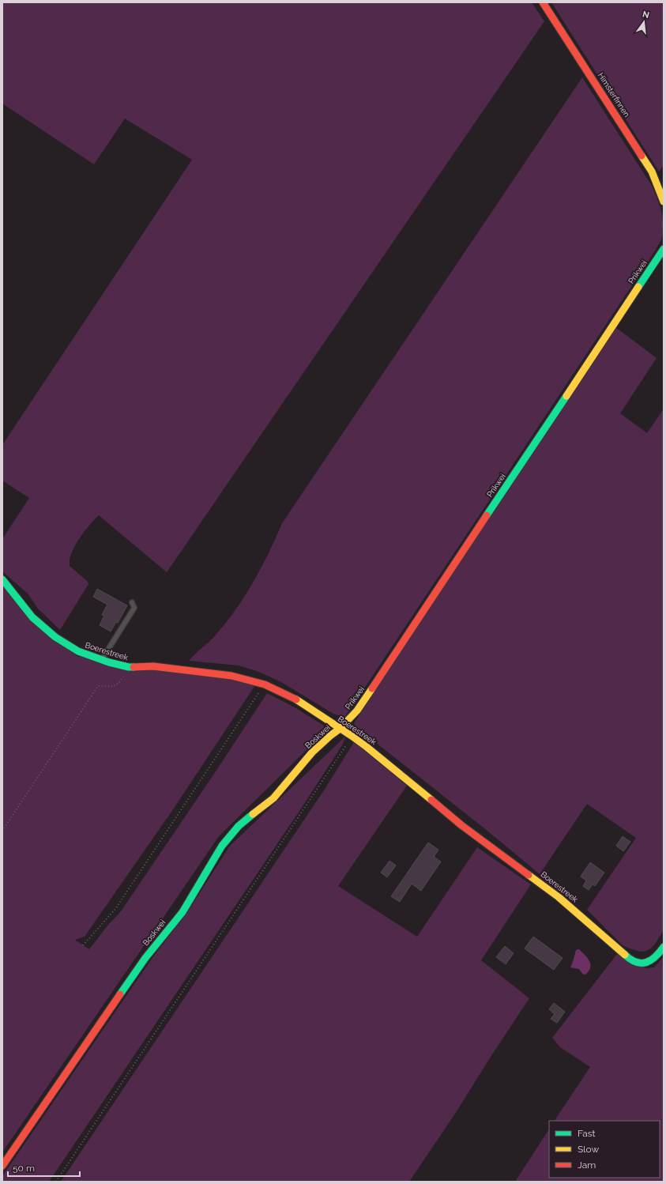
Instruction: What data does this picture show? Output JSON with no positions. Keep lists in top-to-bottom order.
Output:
{
  "streets": {
    "street": [
      "Himsterfinnen",
      "Prikwei",
      "Boerestreek",
      "Boskwei"
    ]
  },
  "crossings": [
    ["Prikwei", "Boerestreek"],
    ["Prikwei", "Boskwei"],
    ["Boerestreek", "Boskwei"]
  ],
  "legend": ["Fast", "Slow", "Jam"],
  "scale_bar": "50 m",
  "north": "top"
}
